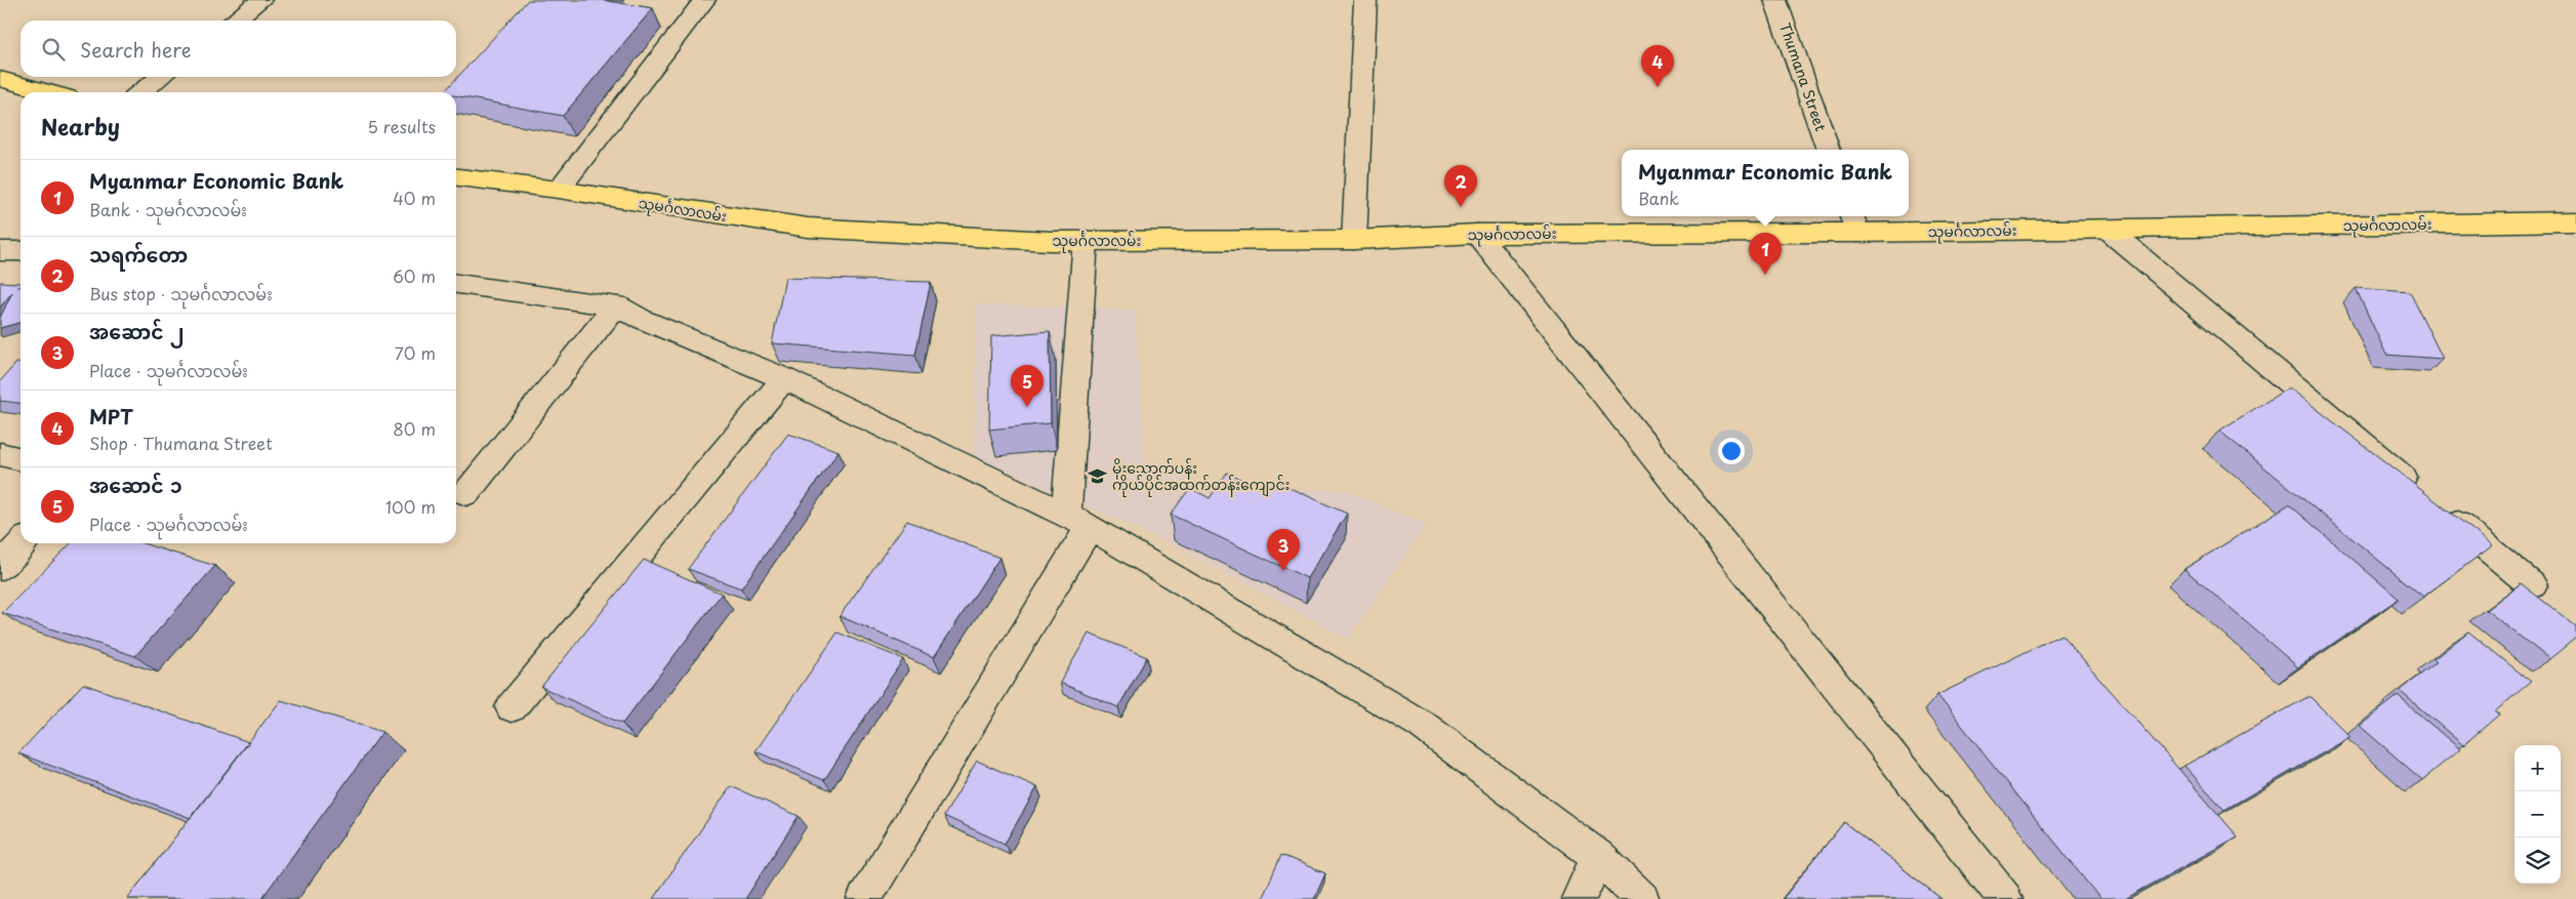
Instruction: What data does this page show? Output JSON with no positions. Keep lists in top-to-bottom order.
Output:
{
  "streets": {
    "main road": ["သုမင်္ဂလာလမ်း"],
    "street": ["Thumana Street"]
  },
  "places": {
    "school or university": ["မိုးသောက်ပန်း ကိုယ်ပိုင်အထက်တန်းကျောင်း"]
  },
  "page": {
    "search": "Search here",
    "pins": [
      "4",
      "2",
      "1",
      "5",
      "3"
    ],
    "heading": ["Nearby", "5 results"],
    "popup": ["Myanmar Economic Bank", "Bank"],
    "list": [
      {
        "mark": "1",
        "name": "Myanmar Economic Bank",
        "note": "Bank · သုမင်္ဂလာလမ်း",
        "value": "40 m"
      },
      {
        "mark": "2",
        "name": "သရက်တော",
        "note": "Bus stop · သုမင်္ဂလာလမ်း",
        "value": "60 m"
      },
      {
        "mark": "3",
        "name": "အဆောင် ၂",
        "note": "Place · သုမင်္ဂလာလမ်း",
        "value": "70 m"
      },
      {
        "mark": "4",
        "name": "MPT",
        "note": "Shop · Thumana Street",
        "value": "80 m"
      },
      {
        "mark": "5",
        "name": "အဆောင် ၁",
        "note": "Place · သုမင်္ဂလာလမ်း",
        "value": "100 m"
      }
    ],
    "map_buttons": ["+", "−"]
  }
}
